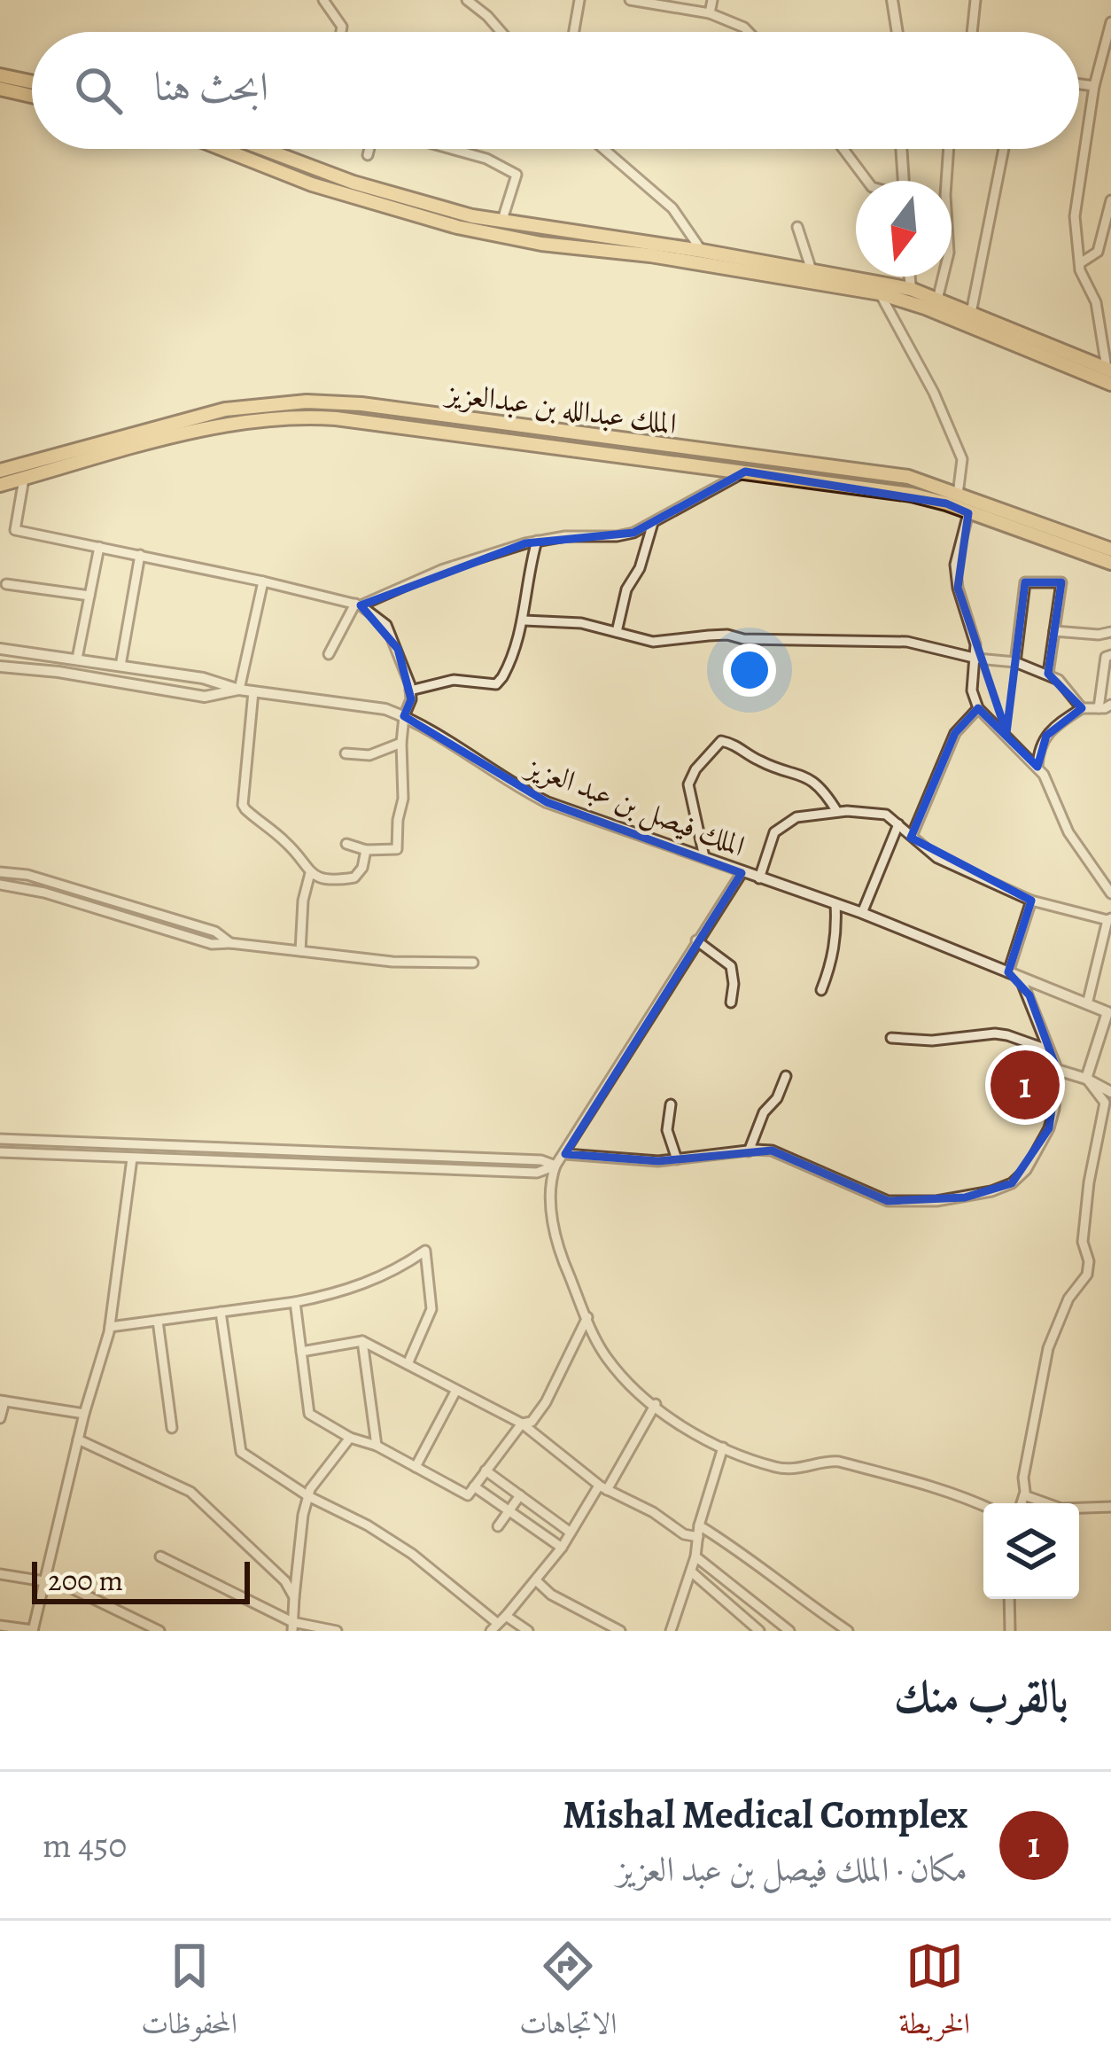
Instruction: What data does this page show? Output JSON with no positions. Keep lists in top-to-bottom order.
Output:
{
  "streets": {
    "main road": ["الملك عبدالله بن عبدالعزيز"],
    "street": ["الملك فيصل بن عبد العزيز"]
  },
  "scale_bar": "200 m",
  "north": "bottom",
  "page": {
    "search": "ابحث هنا",
    "pins": "1",
    "scale": "200 m",
    "heading": "بالقرب منك",
    "list": [
      {
        "mark": "1",
        "name": "Mishal Medical Complex",
        "note": "مكان · الملك فيصل بن عبد العزيز",
        "value": "450 m"
      }
    ],
    "nav": ["الخريطة", "الاتجاهات", "المحفوظات"]
  }
}
